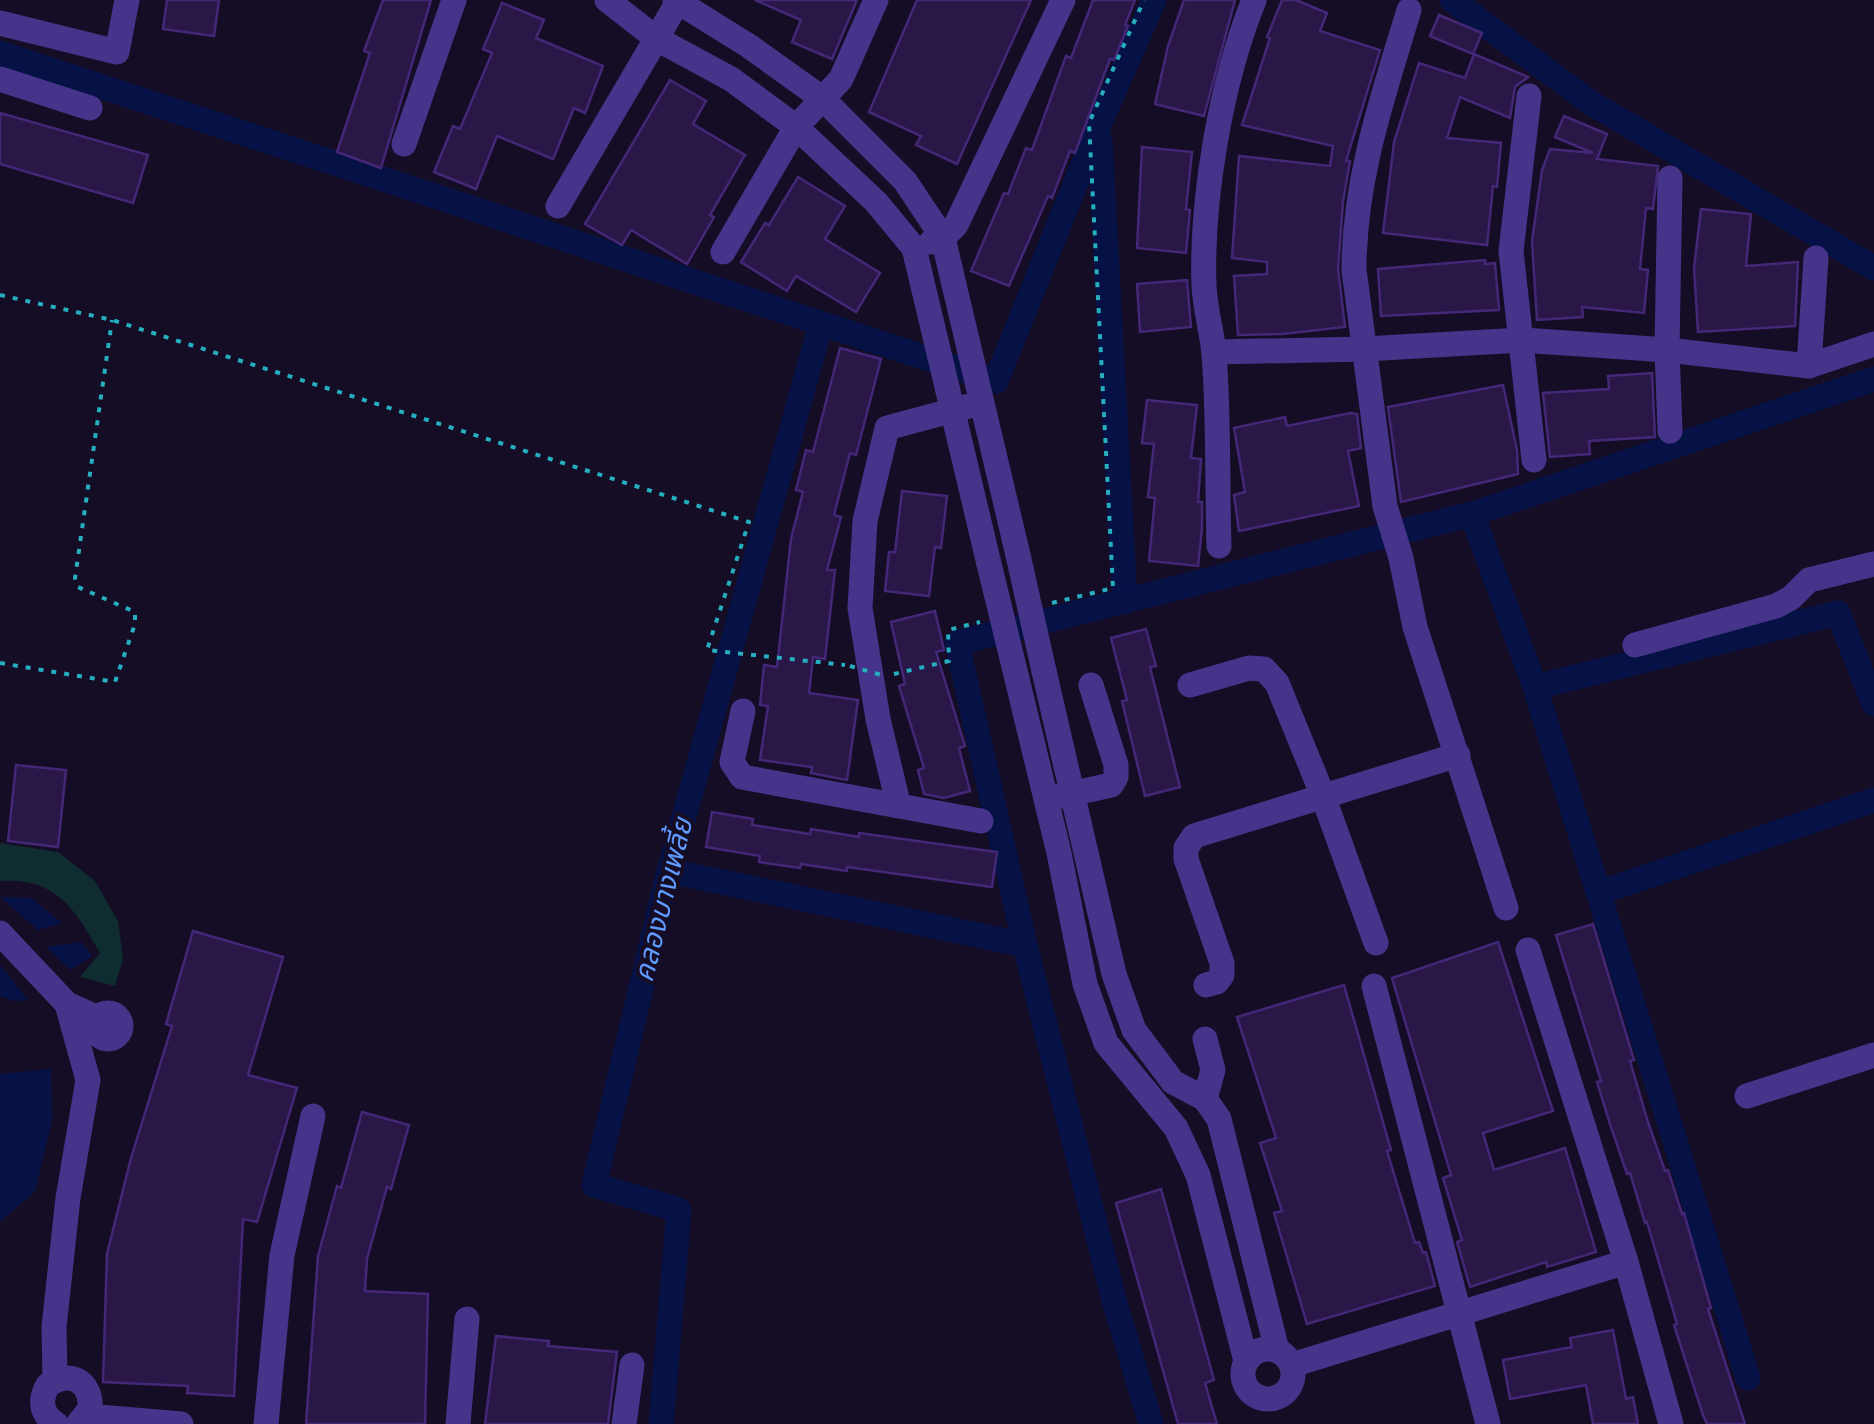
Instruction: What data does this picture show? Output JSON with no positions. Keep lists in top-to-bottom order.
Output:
{
  "water": ["คลองบางเพลี้ย"]
}
